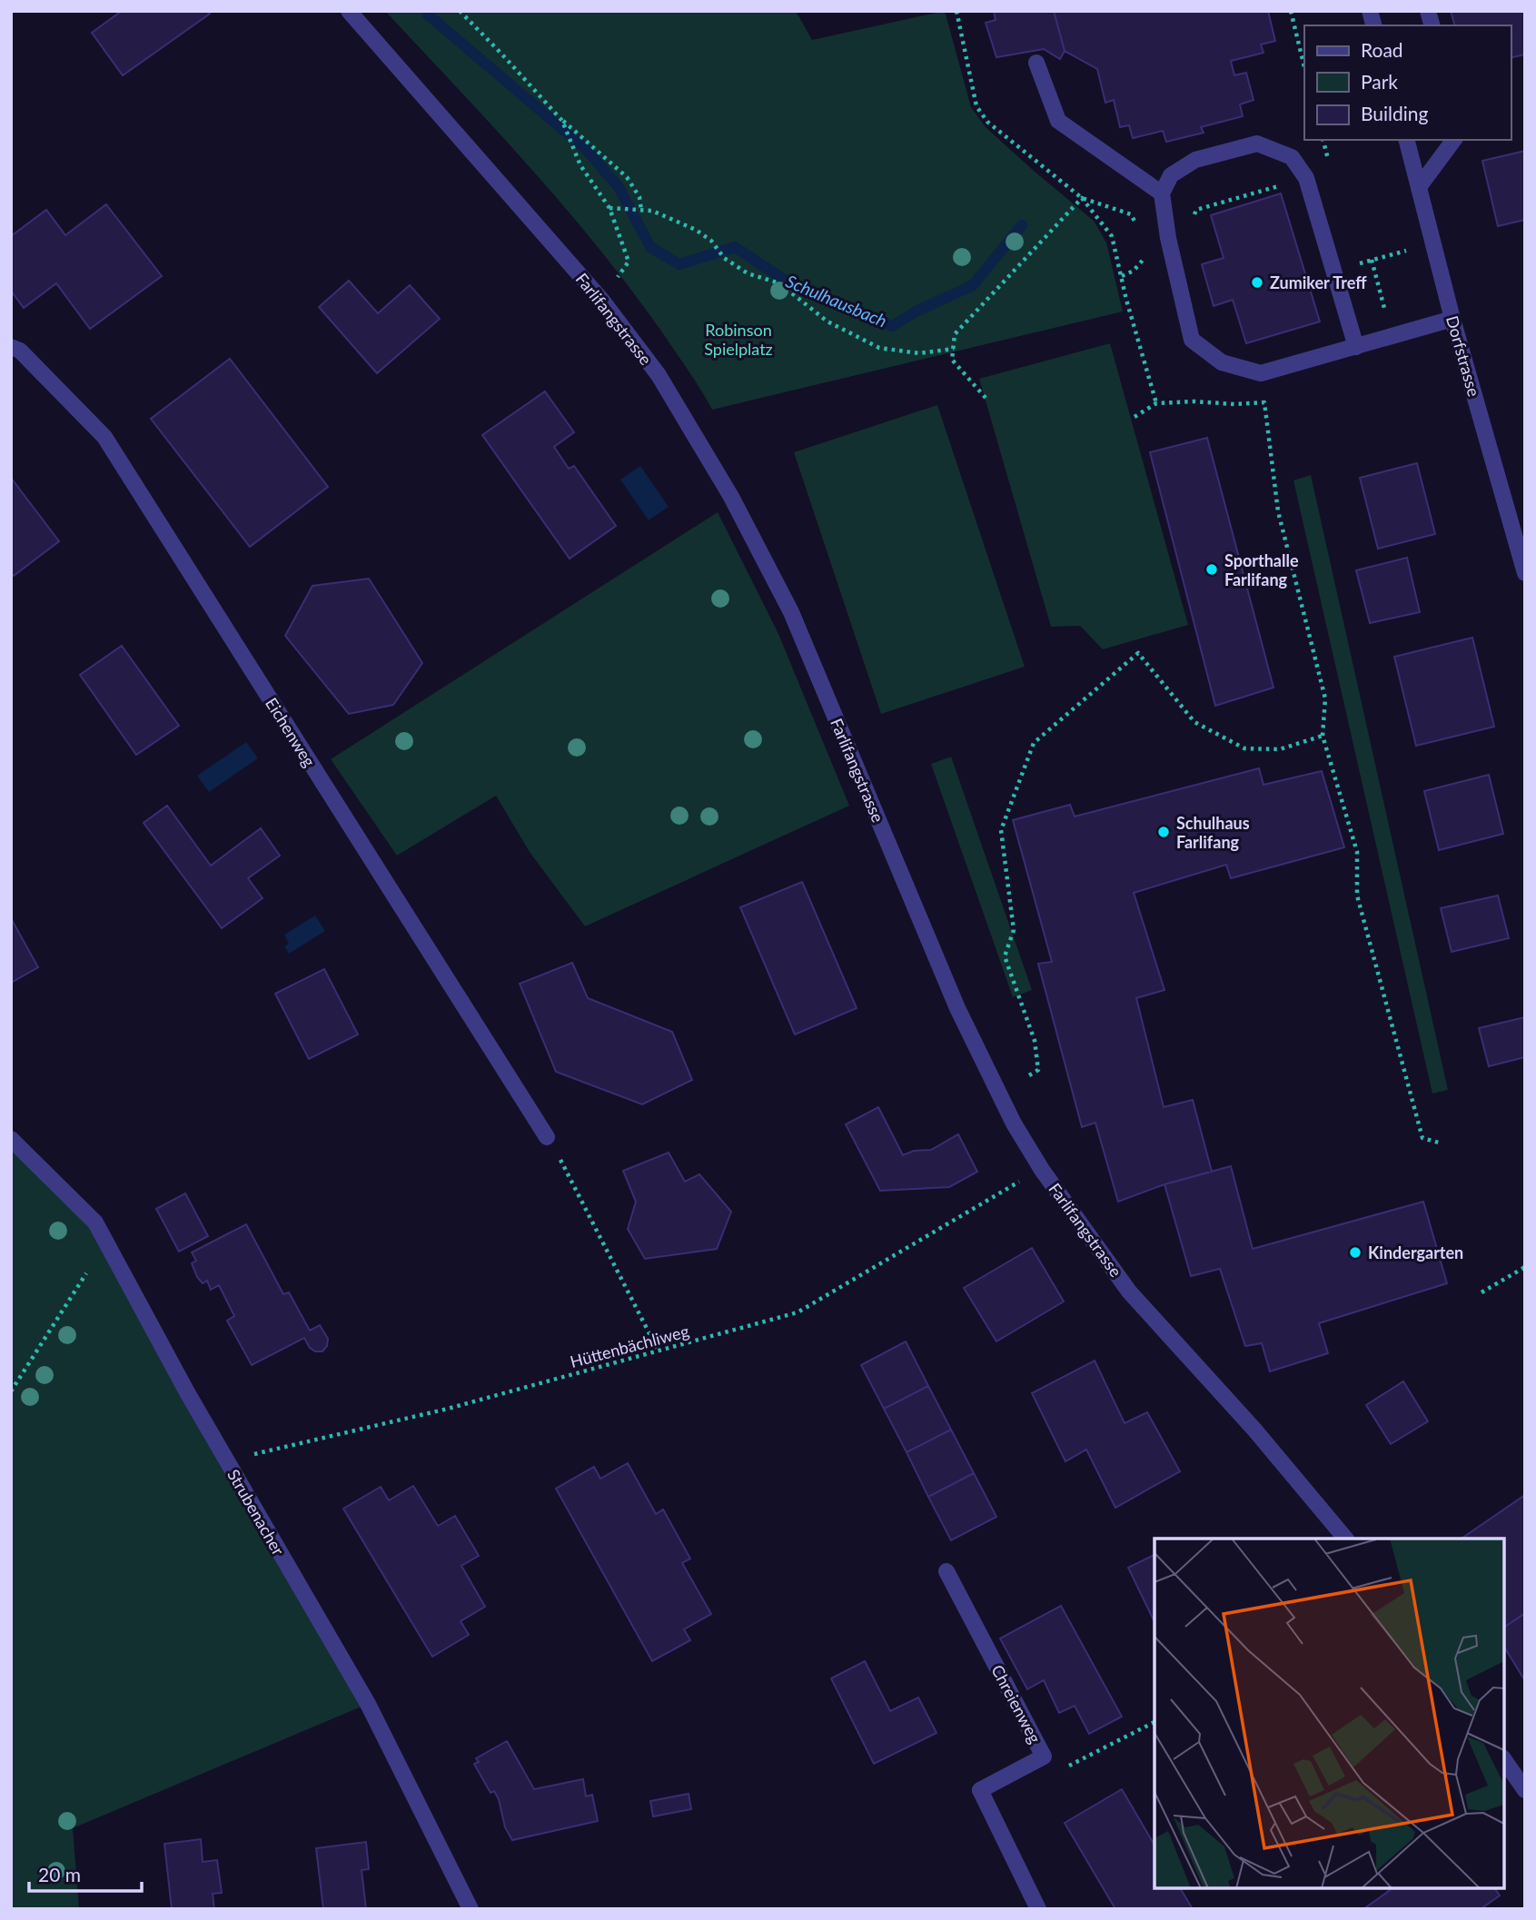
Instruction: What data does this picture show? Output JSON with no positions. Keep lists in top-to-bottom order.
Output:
{
  "streets": {
    "street": [
      "Farlifangstrasse",
      "Dorfstrasse",
      "Eichenweg",
      "Strubenacher",
      "Chreienweg"
    ],
    "path": ["Hüttenbächliweg"]
  },
  "crossings": [
    ["Hüttenbächliweg", "Strubenacher"]
  ],
  "water": ["Schulhausbach"],
  "parks": ["Robinson Spielplatz"],
  "places": [
    "Zumiker Treff",
    "Sporthalle Farlifang",
    "Schulhaus Farlifang",
    "Kindergarten"
  ],
  "legend": ["Road", "Park", "Building"],
  "scale_bar": "20 m"
}
